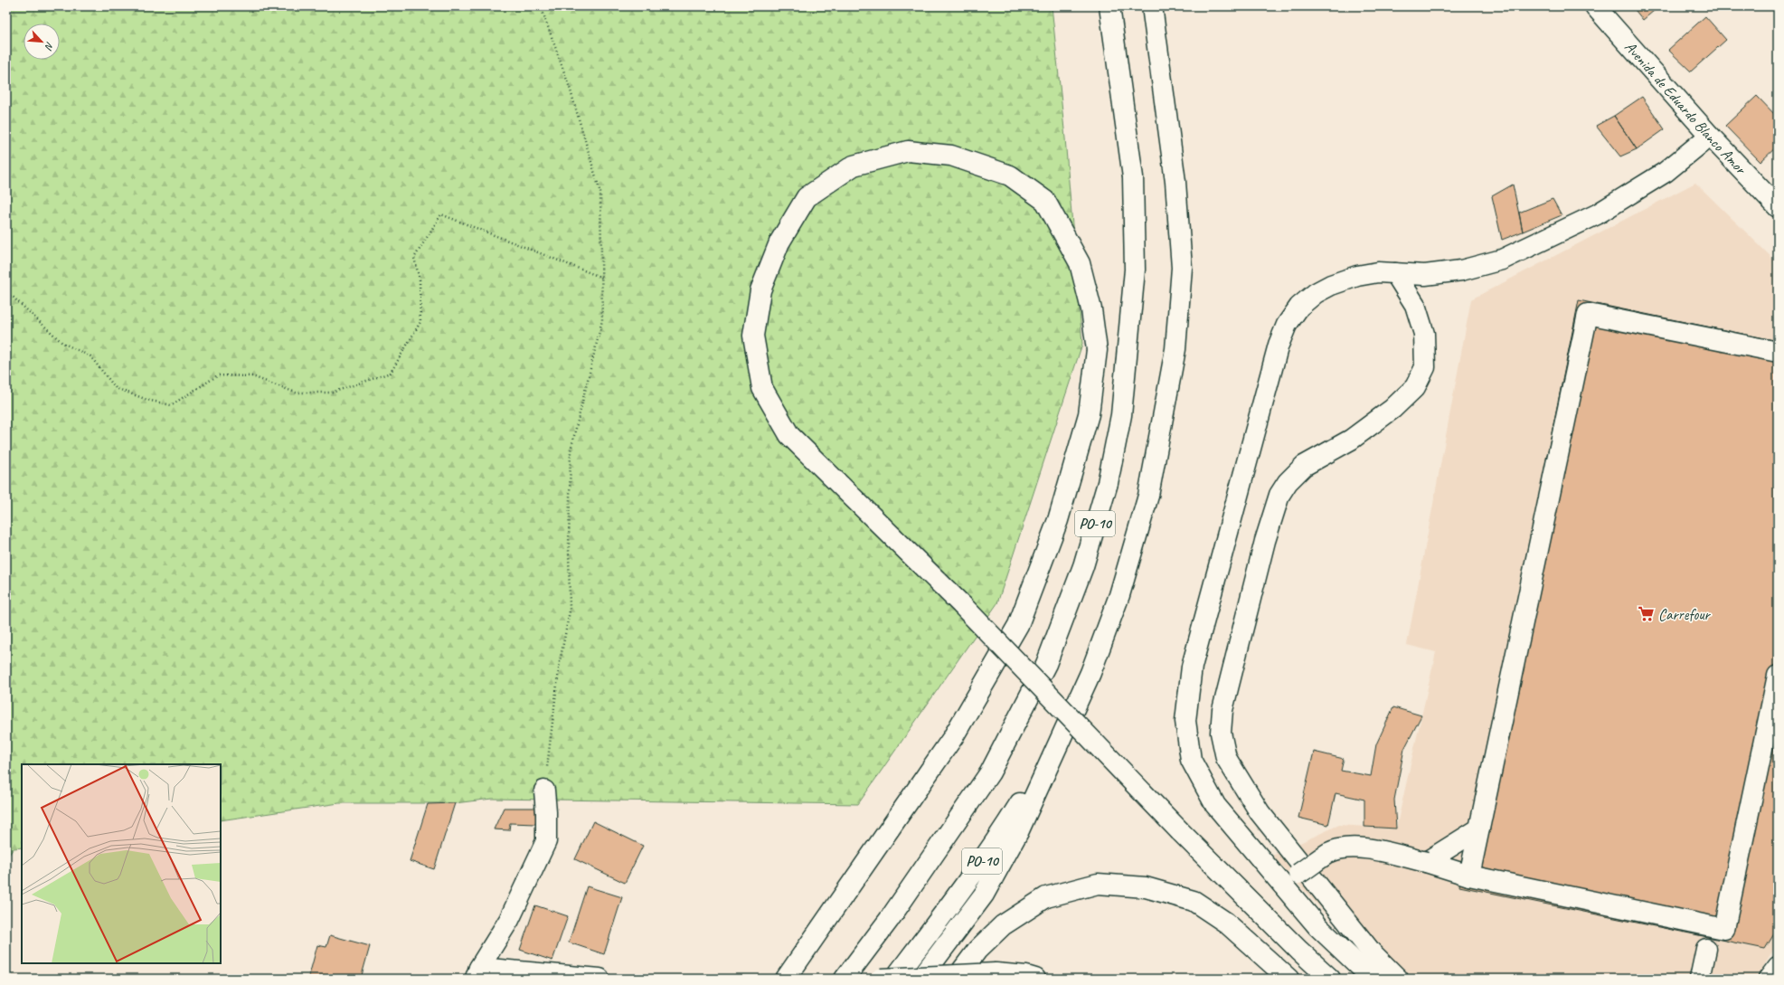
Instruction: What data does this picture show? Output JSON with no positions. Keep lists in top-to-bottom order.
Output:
{
  "streets": {
    "main road": ["Avenida de Eduardo Blanco Amor", "PO-10"]
  },
  "places": {
    "supermarket": ["Carrefour"]
  },
  "north": "bottom right"
}
